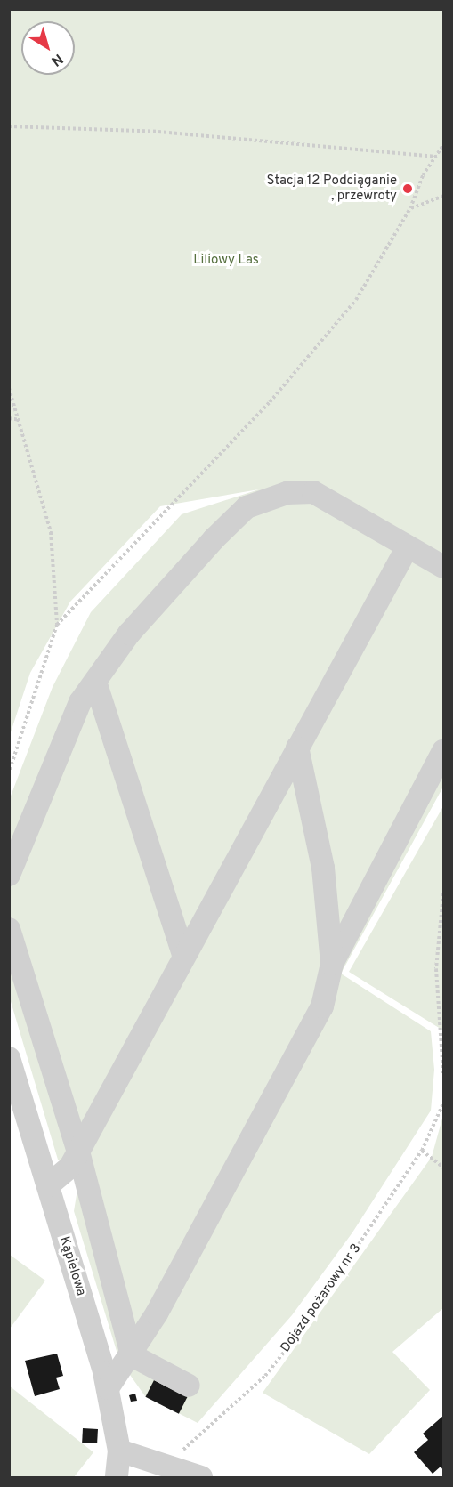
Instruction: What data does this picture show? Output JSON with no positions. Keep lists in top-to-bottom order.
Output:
{
  "streets": {
    "street": ["Kąpielowa"],
    "path": ["Dojazd pożarowy nr 3"]
  },
  "parks": ["Liliowy Las"],
  "places": ["Stacja 12 Podciąganie , przewroty"],
  "north": "bottom right"
}
